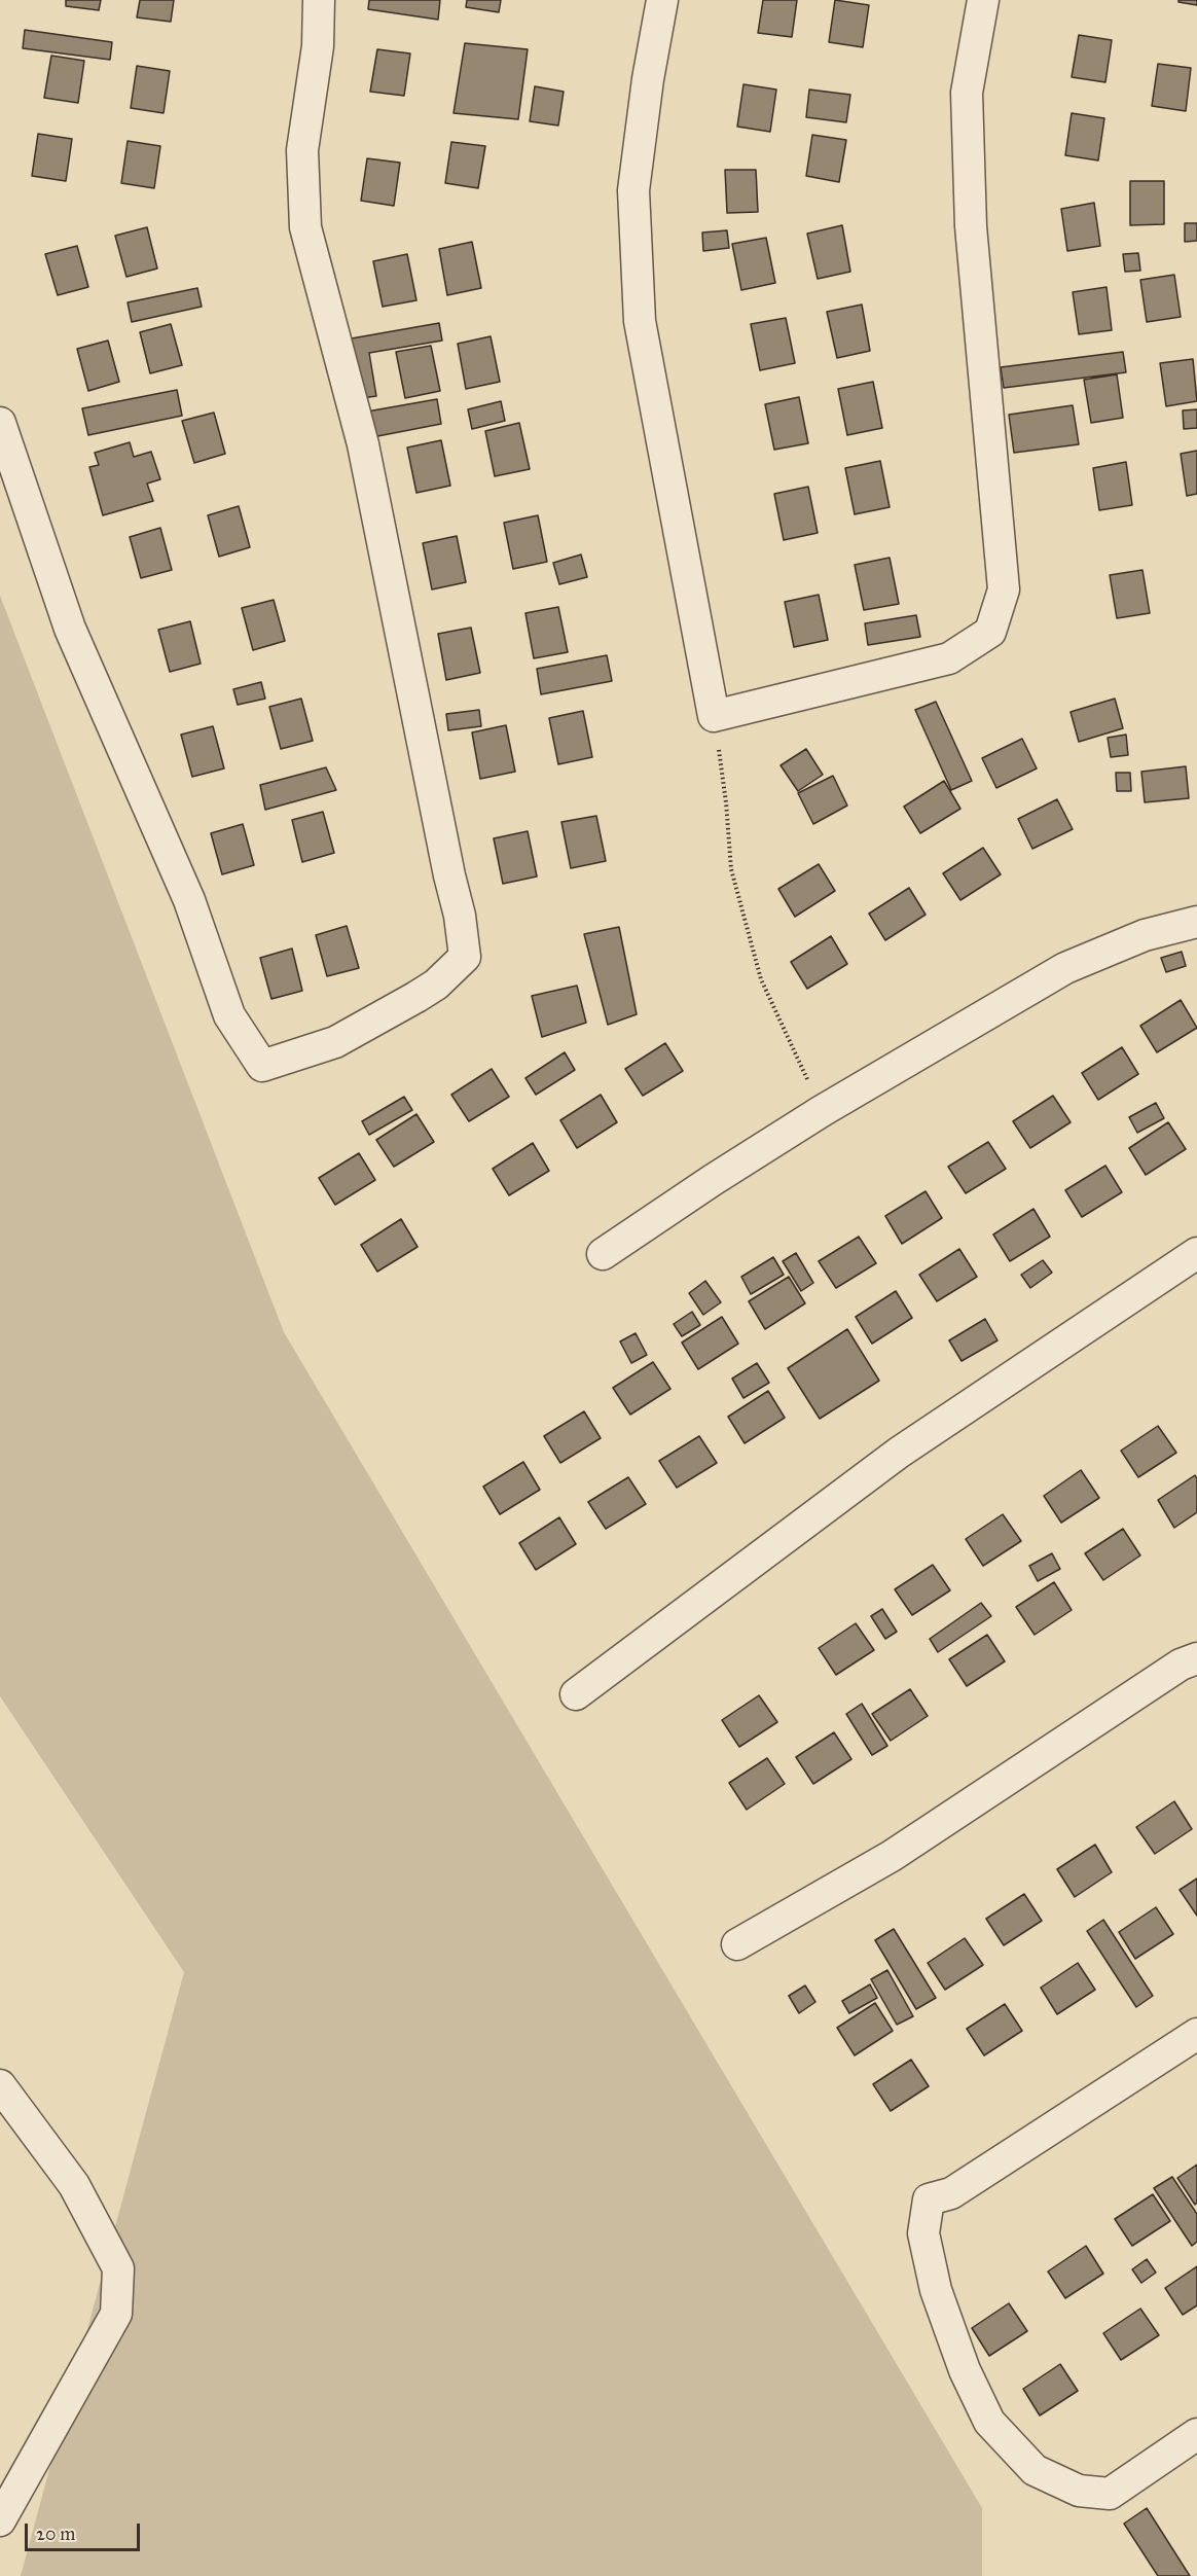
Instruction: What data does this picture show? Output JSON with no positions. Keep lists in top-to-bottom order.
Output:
{
  "scale_bar": "20 m"
}
